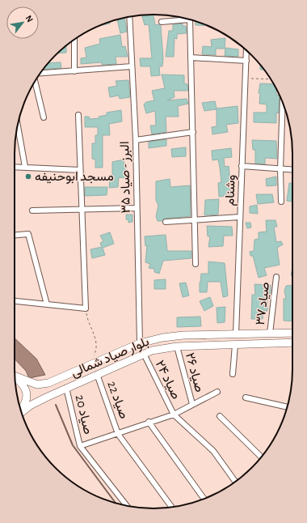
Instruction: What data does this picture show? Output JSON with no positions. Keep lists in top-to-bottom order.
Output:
{
  "streets": {
    "main road": ["بلوار صیاد شمالی"],
    "street": [
      "البرز - صیاد ۳۵",
      "وشنام",
      "صیاد ۳۷",
      "صیاد ۲۶",
      "صیاد ۲۴",
      "صیاد 22",
      "صیاد 20"
    ]
  },
  "crossings": [
    ["البرز - صیاد ۳۵", "بلوار صیاد شمالی"],
    ["وشنام", "بلوار صیاد شمالی"],
    ["صیاد ۳۷", "بلوار صیاد شمالی"],
    ["بلوار صیاد شمالی", "صیاد ۲۶"],
    ["بلوار صیاد شمالی", "صیاد ۲۴"],
    ["بلوار صیاد شمالی", "صیاد 22"],
    ["بلوار صیاد شمالی", "صیاد 20"]
  ],
  "places": ["مسجد ابوحنیفه"],
  "north": "top right"
}
